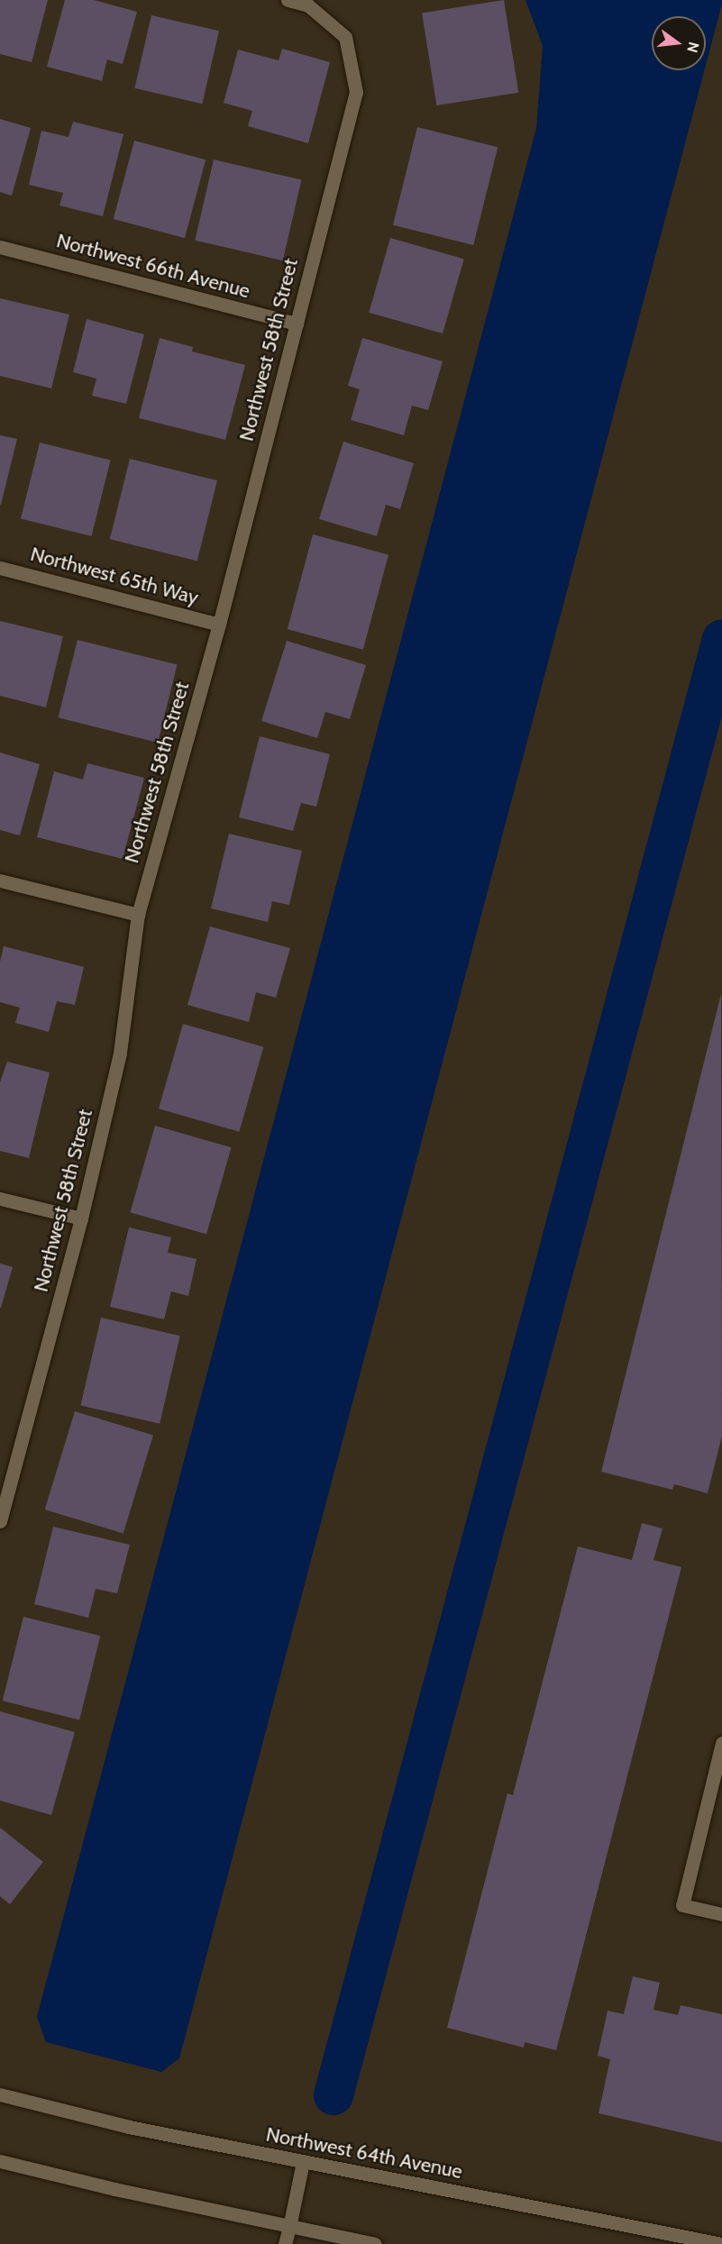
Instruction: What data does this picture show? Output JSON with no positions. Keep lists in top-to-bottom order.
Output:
{
  "streets": {
    "street": [
      "Northwest 66th Avenue",
      "Northwest 58th Street",
      "Northwest 65th Way",
      "Northwest 64th Avenue"
    ]
  },
  "crossings": [
    ["Northwest 66th Avenue", "Northwest 58th Street"],
    ["Northwest 58th Street", "Northwest 65th Way"]
  ],
  "north": "right"
}
